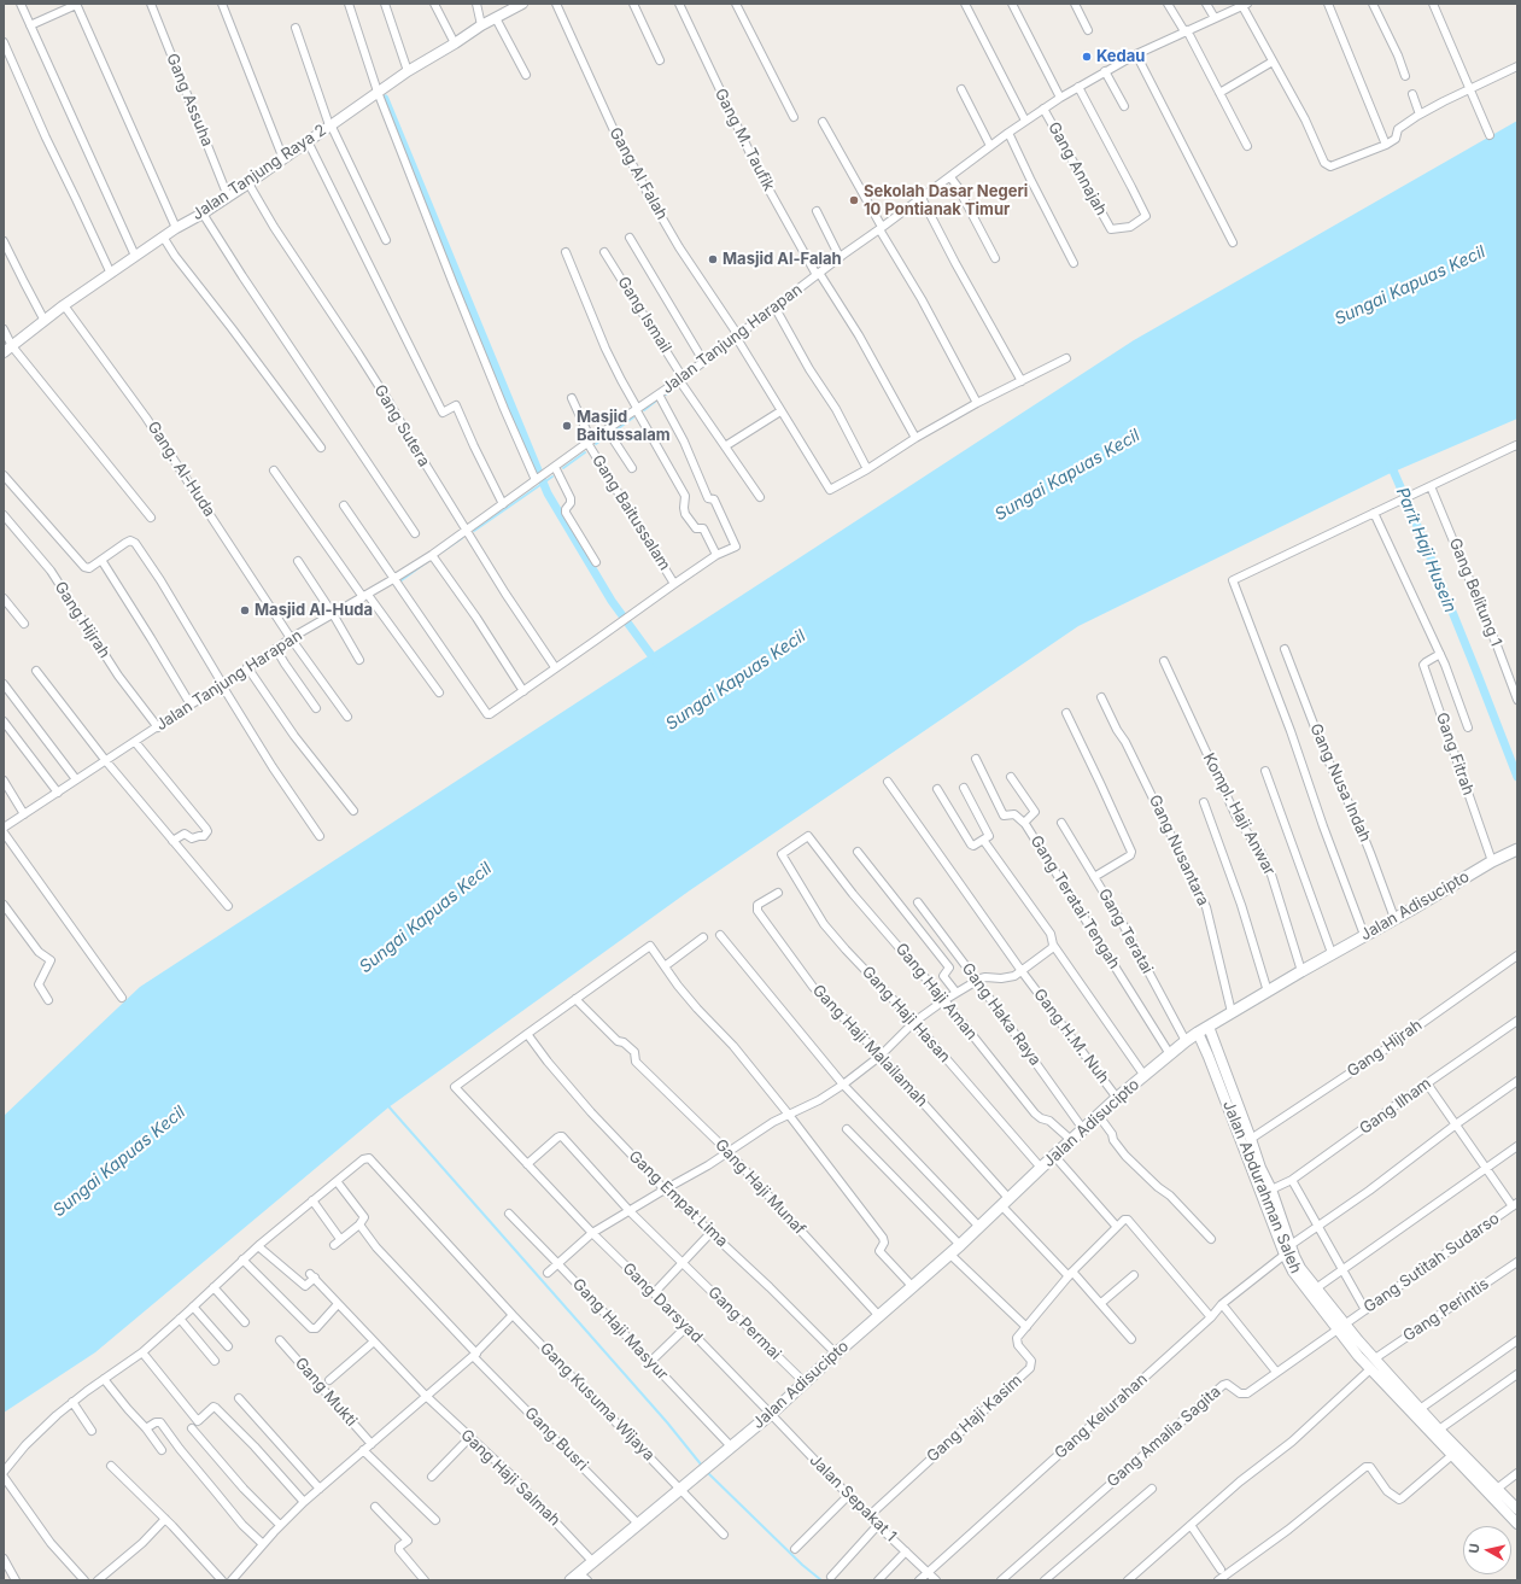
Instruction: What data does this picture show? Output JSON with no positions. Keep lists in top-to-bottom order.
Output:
{
  "streets": {
    "main road": ["Jalan Adisucipto"],
    "street": [
      "Gang Assuha",
      "Gang M. Taufik",
      "Gang Annajah",
      "Jalan Tanjung Raya 2",
      "Gang Al Falah",
      "Gang Ismail",
      "Jalan Tanjung Harapan",
      "Gang Sutera",
      "Gang. Al-Huda",
      "Gang Baitussalam",
      "Gang Belitung 1",
      "Gang Hijrah",
      "Gang Fitrah",
      "Gang Nusa Indah",
      "Kompl. Haji Anwar",
      "Gang Nusantara",
      "Gang Teratai Tengah",
      "Gang Teratai",
      "Gang Haji Aman",
      "Gang Haji Hasan",
      "Gang Haka Raya",
      "Gang H.M. Nuh",
      "Gang Haji Malailamah",
      "Gang Ilham",
      "Gang Haji Munaf",
      "Jalan Abdurahman Saleh",
      "Gang Empat Lima",
      "Gang Sutitah Sudarso",
      "Gang Darsyad",
      "Gang Perintis",
      "Gang Permai",
      "Gang Haji Masyur",
      "Gang Mukti",
      "Gang Kusuma Wijaya",
      "Gang Kelurahan",
      "Gang Haji Kasim",
      "Gang Amalia Sagita",
      "Gang Busri",
      "Gang Haji Salmah",
      "Jalan Sepakat 1"
    ]
  },
  "crossings": [
    ["Gang Assuha", "Jalan Tanjung Raya 2"],
    ["Gang M. Taufik", "Jalan Tanjung Harapan"],
    ["Gang Annajah", "Jalan Tanjung Harapan"],
    ["Jalan Tanjung Raya 2", "Gang Sutera"],
    ["Jalan Tanjung Raya 2", "Gang. Al-Huda"],
    ["Gang Al Falah", "Jalan Tanjung Harapan"],
    ["Gang Ismail", "Jalan Tanjung Harapan"],
    ["Jalan Tanjung Harapan", "Gang Sutera"],
    ["Jalan Tanjung Harapan", "Gang. Al-Huda"],
    ["Jalan Tanjung Harapan", "Gang Baitussalam"],
    ["Jalan Tanjung Harapan", "Gang Hijrah"],
    ["Gang Hijrah", "Jalan Abdurahman Saleh"],
    ["Gang Fitrah", "Jalan Adisucipto"],
    ["Gang Nusa Indah", "Jalan Adisucipto"],
    ["Kompl. Haji Anwar", "Jalan Adisucipto"],
    ["Gang Nusantara", "Jalan Adisucipto"],
    ["Gang Teratai Tengah", "Jalan Adisucipto"],
    ["Jalan Adisucipto", "Gang Teratai"],
    ["Jalan Adisucipto", "Gang Haji Aman"],
    ["Jalan Adisucipto", "Gang Haji Hasan"],
    ["Jalan Adisucipto", "Gang Haka Raya"],
    ["Jalan Adisucipto", "Gang H.M. Nuh"],
    ["Jalan Adisucipto", "Gang Haji Malailamah"],
    ["Jalan Adisucipto", "Gang Haji Munaf"],
    ["Jalan Adisucipto", "Jalan Abdurahman Saleh"],
    ["Jalan Adisucipto", "Gang Empat Lima"],
    ["Jalan Adisucipto", "Gang Darsyad"],
    ["Jalan Adisucipto", "Gang Permai"],
    ["Jalan Adisucipto", "Gang Haji Masyur"],
    ["Jalan Adisucipto", "Gang Kusuma Wijaya"],
    ["Jalan Adisucipto", "Gang Busri"],
    ["Jalan Adisucipto", "Gang Haji Salmah"],
    ["Jalan Adisucipto", "Jalan Sepakat 1"],
    ["Gang Haji Aman", "Gang Haji Hasan"],
    ["Gang Haji Malailamah", "Gang Haji Kasim"],
    ["Gang Ilham", "Jalan Abdurahman Saleh"],
    ["Jalan Abdurahman Saleh", "Gang Sutitah Sudarso"],
    ["Jalan Abdurahman Saleh", "Gang Perintis"],
    ["Jalan Abdurahman Saleh", "Gang Kelurahan"],
    ["Jalan Abdurahman Saleh", "Gang Amalia Sagita"],
    ["Gang Empat Lima", "Gang Darsyad"],
    ["Gang Sutitah Sudarso", "Gang Amalia Sagita"],
    ["Gang Darsyad", "Gang Permai"],
    ["Gang Darsyad", "Jalan Sepakat 1"],
    ["Gang Kelurahan", "Jalan Sepakat 1"],
    ["Gang Haji Kasim", "Jalan Sepakat 1"]
  ],
  "water": ["Sungai Kapuas Kecil", "Parit Haji Husein"],
  "places": [
    "Kedau",
    "Sekolah Dasar Negeri 10 Pontianak Timur",
    "Masjid Al-Falah",
    "Masjid Baitussalam",
    "Masjid Al-Huda"
  ],
  "north": "left"
}
